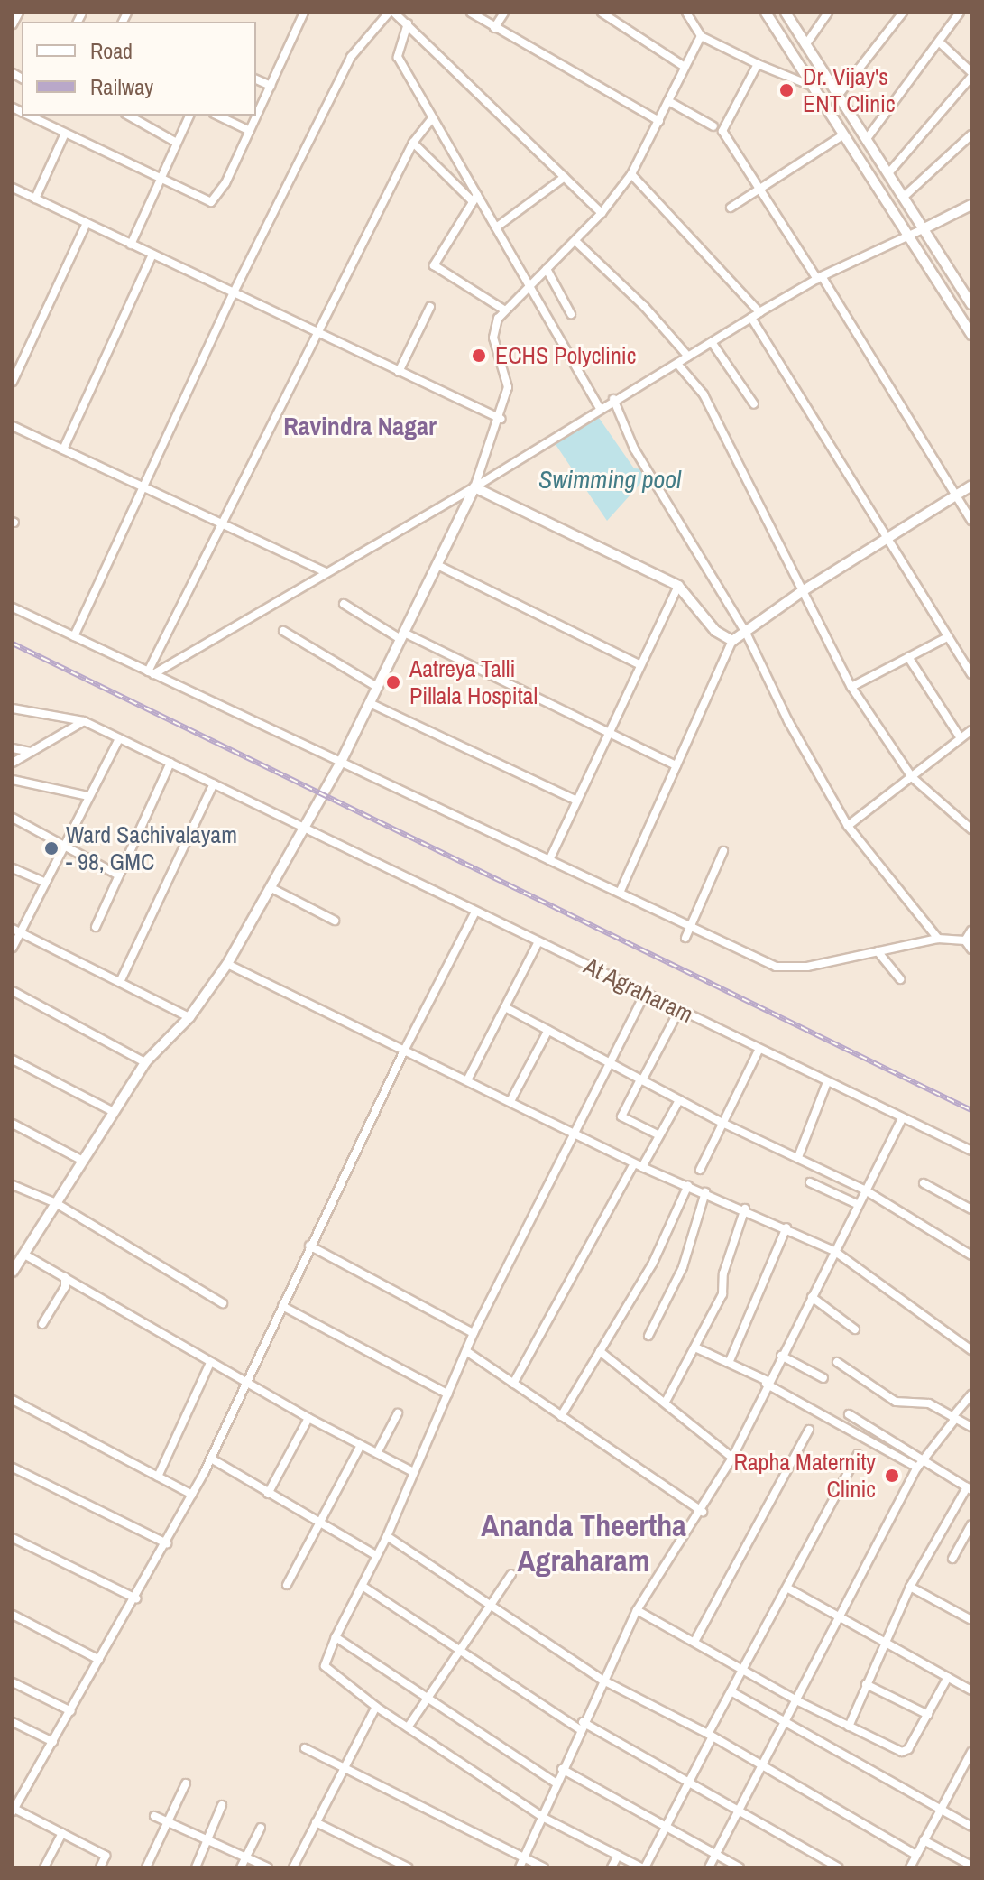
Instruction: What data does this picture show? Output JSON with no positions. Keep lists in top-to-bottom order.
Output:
{
  "streets": {
    "street": ["At Agraharam"]
  },
  "districts": ["Ravindra Nagar", "Ananda Theertha Agraharam"],
  "water": ["Swimming pool"],
  "places": [
    "Dr. Vijay's ENT Clinic",
    "ECHS Polyclinic",
    "Aatreya Talli Pillala Hospital",
    "Ward Sachivalayam - 98, GMC",
    "Rapha Maternity Clinic"
  ],
  "legend": ["Road", "Railway"]
}
